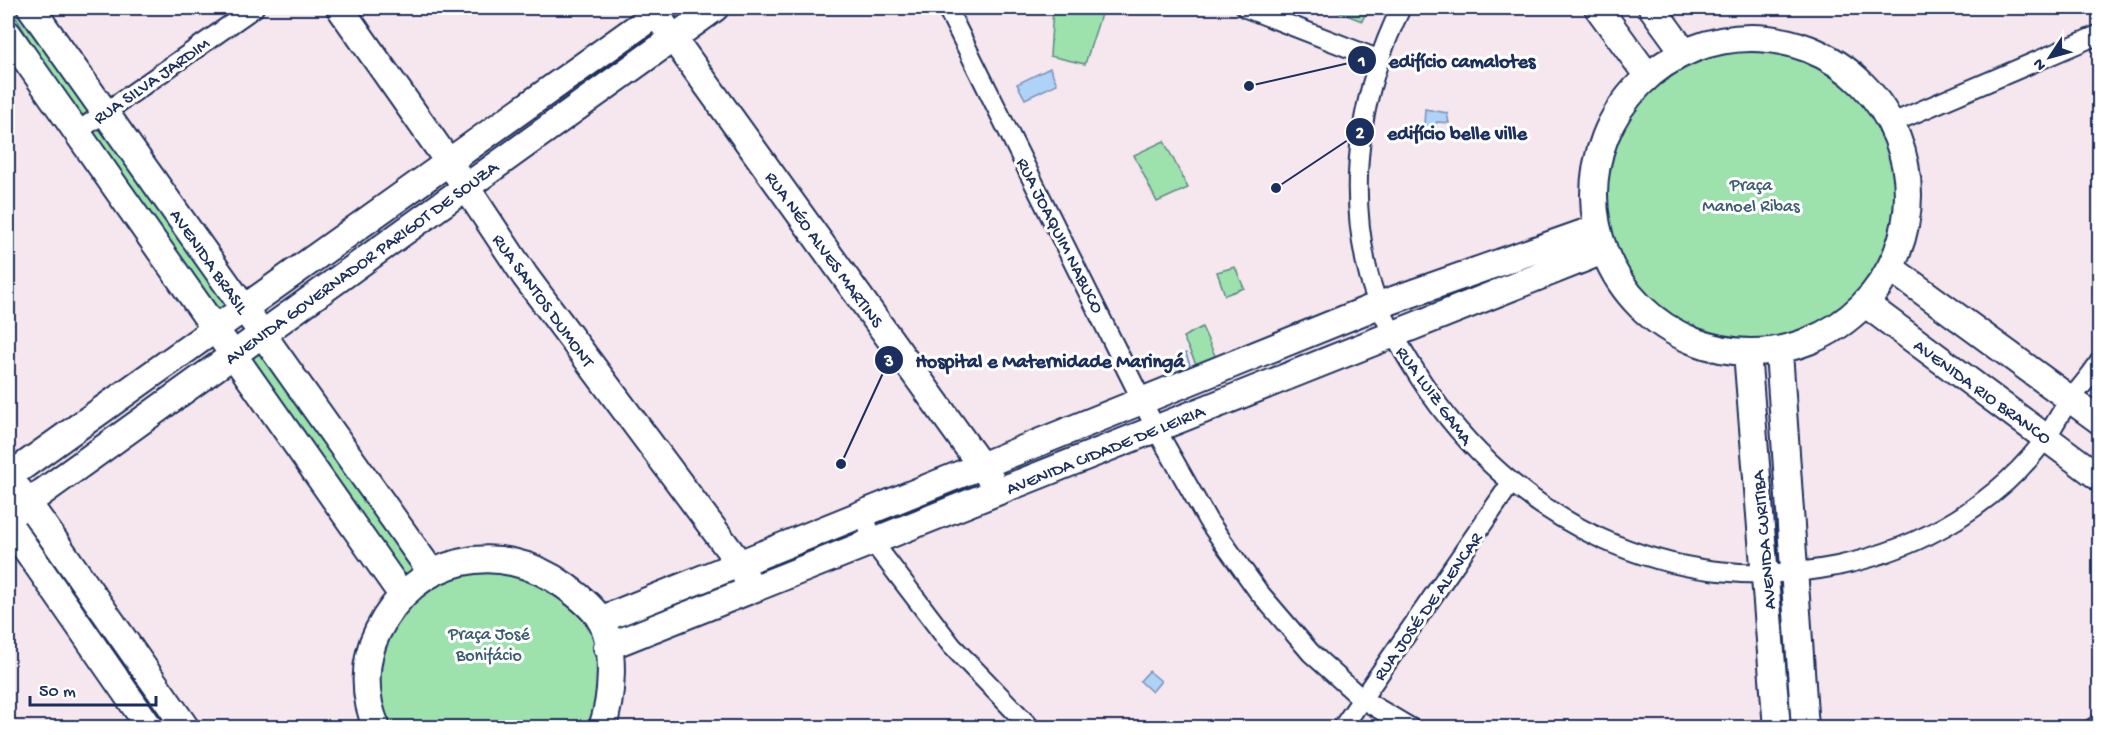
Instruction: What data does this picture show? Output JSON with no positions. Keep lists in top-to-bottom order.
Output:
{
  "streets": {
    "main road": [
      "RUA NÉO ALVES MARTINS",
      "AVENIDA BRASIL",
      "AVENIDA GOVERNADOR PARIGOT DE SOUZA",
      "RUA SANTOS DUMONT",
      "AVENIDA RIO BRANCO",
      "AVENIDA CIDADE DE LEIRIA",
      "AVENIDA CURITIBA"
    ],
    "street": [
      "RUA SILVA JARDIM",
      "RUA JOAQUIM NABUCO",
      "RUA LUIZ GAMA",
      "RUA JOSÉ DE ALENCAR"
    ]
  },
  "crossings": [
    ["RUA SILVA JARDIM", "AVENIDA BRASIL"],
    ["RUA JOAQUIM NABUCO", "AVENIDA CIDADE DE LEIRIA"],
    ["RUA JOAQUIM NABUCO", "RUA JOSÉ DE ALENCAR"],
    ["RUA NÉO ALVES MARTINS", "AVENIDA GOVERNADOR PARIGOT DE SOUZA"],
    ["RUA NÉO ALVES MARTINS", "AVENIDA CIDADE DE LEIRIA"],
    ["AVENIDA BRASIL", "AVENIDA GOVERNADOR PARIGOT DE SOUZA"],
    ["AVENIDA GOVERNADOR PARIGOT DE SOUZA", "RUA SANTOS DUMONT"],
    ["RUA SANTOS DUMONT", "AVENIDA CIDADE DE LEIRIA"],
    ["AVENIDA RIO BRANCO", "RUA LUIZ GAMA"],
    ["RUA LUIZ GAMA", "AVENIDA CIDADE DE LEIRIA"],
    ["RUA LUIZ GAMA", "AVENIDA CURITIBA"],
    ["RUA LUIZ GAMA", "RUA JOSÉ DE ALENCAR"]
  ],
  "parks": ["Praça Manoel Ribas", "Praça José Bonifácio"],
  "places": ["edifício camalotes", "edifício belle ville", "Hospital e Maternidade Maringá"],
  "scale_bar": "50 m",
  "north": "bottom left"
}
